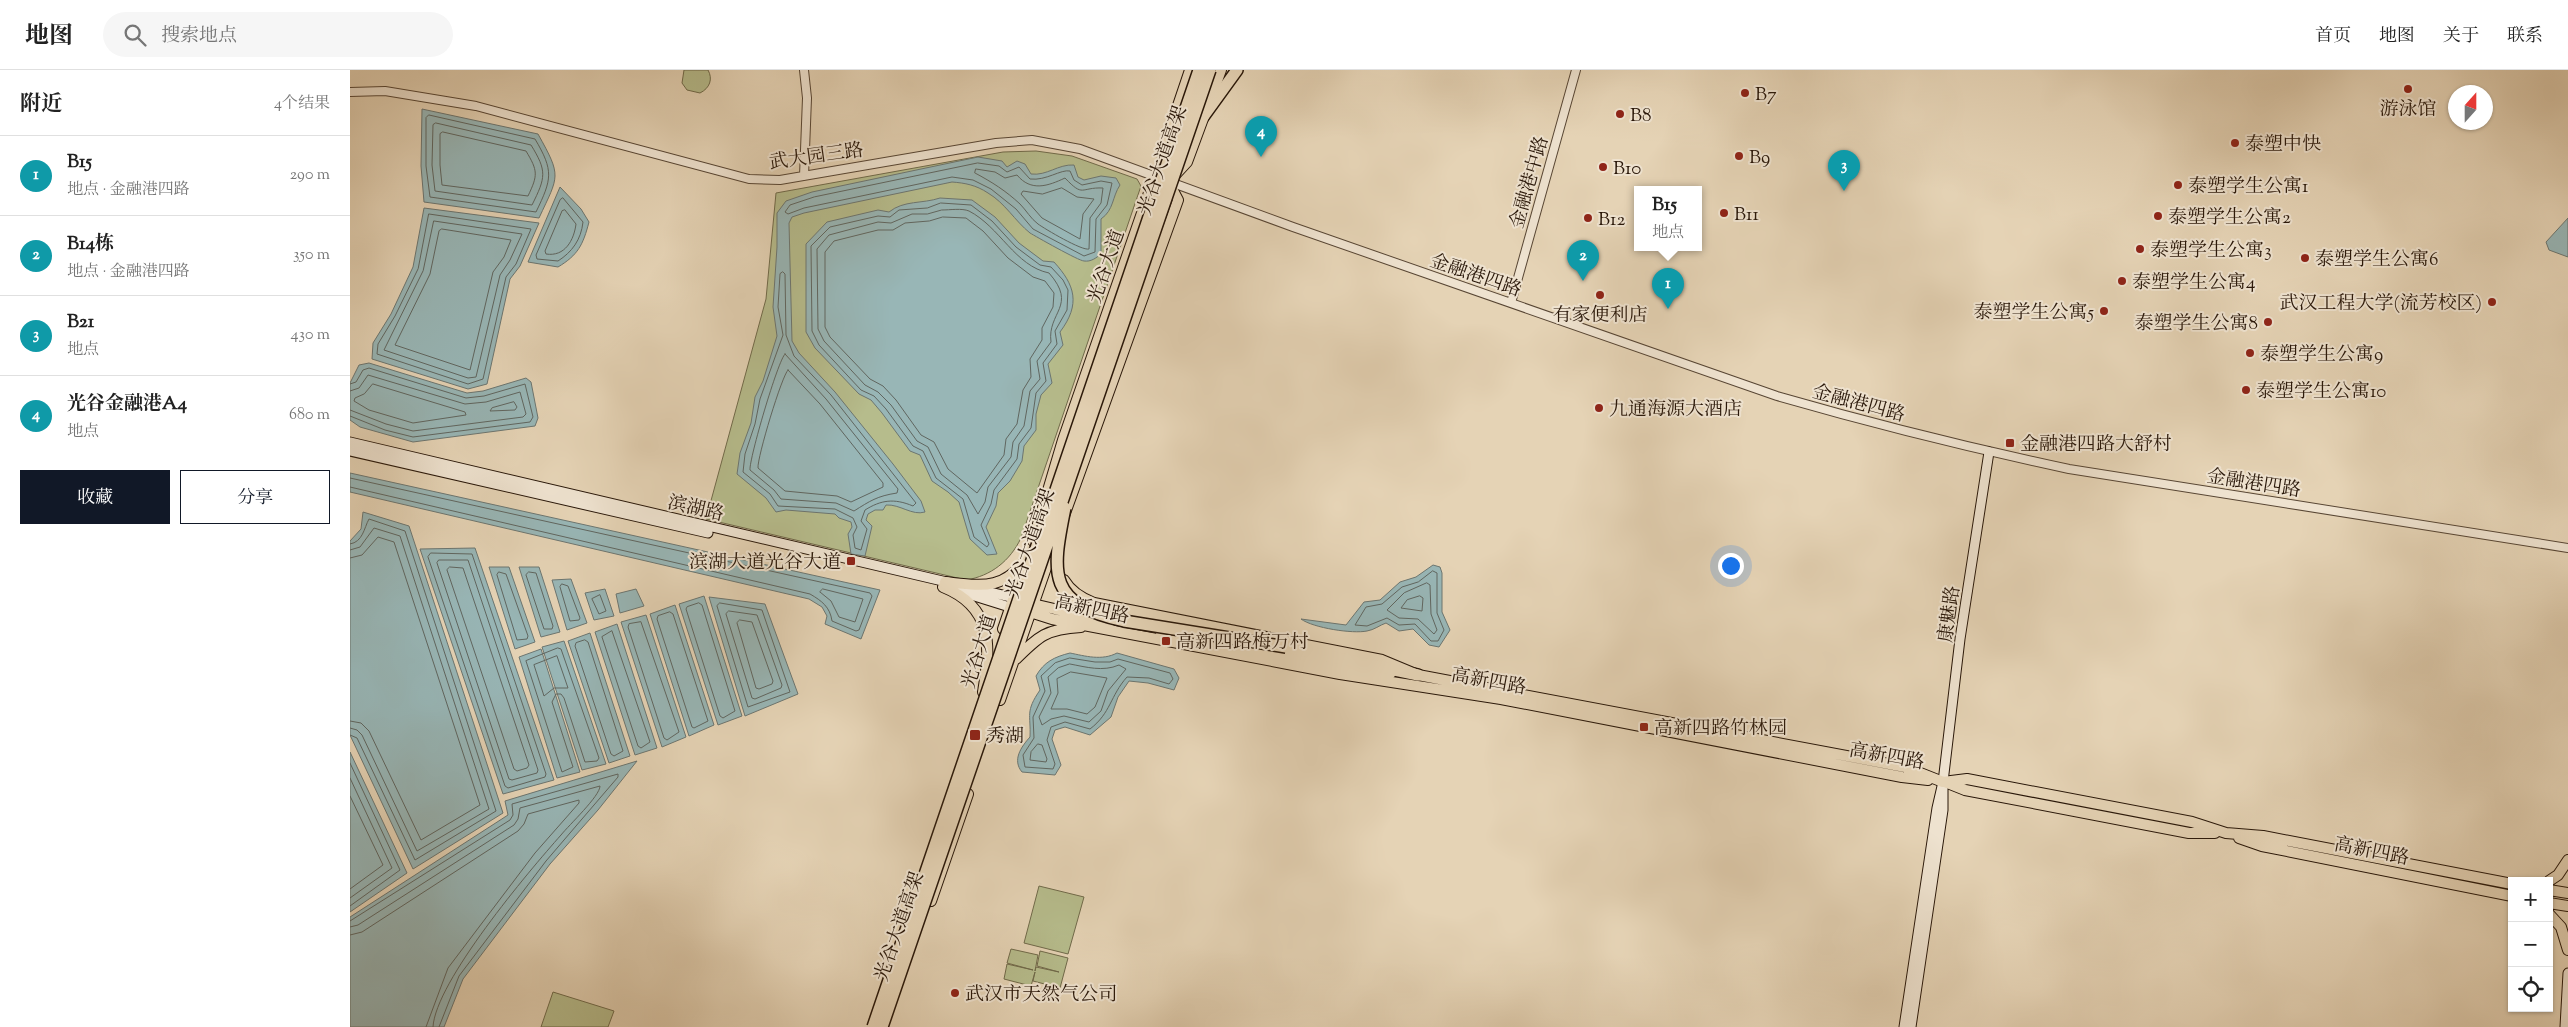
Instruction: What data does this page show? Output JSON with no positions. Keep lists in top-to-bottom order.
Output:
{
  "streets": {
    "highway": ["光谷大道高架"],
    "main road": [
      "光谷大道",
      "滨湖路",
      "高新四路",
      "康魅路"
    ],
    "street": ["武大园三路", "金融港中路", "金融港四路"]
  },
  "crossings": [
    ["武大园三路", "光谷大道"],
    ["武大园三路", "金融港四路"],
    ["金融港中路", "金融港四路"],
    ["光谷大道", "金融港四路"],
    ["光谷大道", "滨湖路"],
    ["光谷大道", "高新四路"],
    ["金融港四路", "康魅路"],
    ["滨湖路", "高新四路"],
    ["高新四路", "康魅路"]
  ],
  "places": {
    "other": [
      "游泳馆",
      "B7",
      "B8",
      "泰塑中快",
      "B9",
      "B10",
      "泰塑学生公寓1",
      "B11",
      "泰塑学生公寓2",
      "B12",
      "泰塑学生公寓3",
      "泰塑学生公寓6",
      "泰塑学生公寓4",
      "有家便利店",
      "武汉工程大学(流芳校区)",
      "泰塑学生公寓5",
      "泰塑学生公寓8",
      "泰塑学生公寓9",
      "泰塑学生公寓10",
      "九通海源大酒店",
      "武汉市天然气公司"
    ],
    "transit": [
      "金融港四路大舒村",
      "滨湖大道光谷大道",
      "高新四路梅万村",
      "高新四路竹林园",
      "秀湖"
    ]
  },
  "north": "top",
  "page": {
    "header": "地图",
    "search": "搜索地点",
    "nav": [
      "首页",
      "地图",
      "关于",
      "联系"
    ],
    "heading": ["附近", "4个结果"],
    "pins": [
      "4",
      "3",
      "2",
      "1"
    ],
    "list": [
      {
        "mark": "1",
        "name": "B15",
        "note": "地点 · 金融港四路",
        "value": "290 m"
      },
      {
        "mark": "2",
        "name": "B14栋",
        "note": "地点 · 金融港四路",
        "value": "350 m"
      },
      {
        "mark": "3",
        "name": "B21",
        "note": "地点",
        "value": "430 m"
      },
      {
        "mark": "4",
        "name": "光谷金融港A4",
        "note": "地点",
        "value": "680 m"
      }
    ],
    "popup": ["B15", "地点"],
    "buttons": ["收藏", "分享"],
    "map_buttons": ["+", "−"]
  }
}
